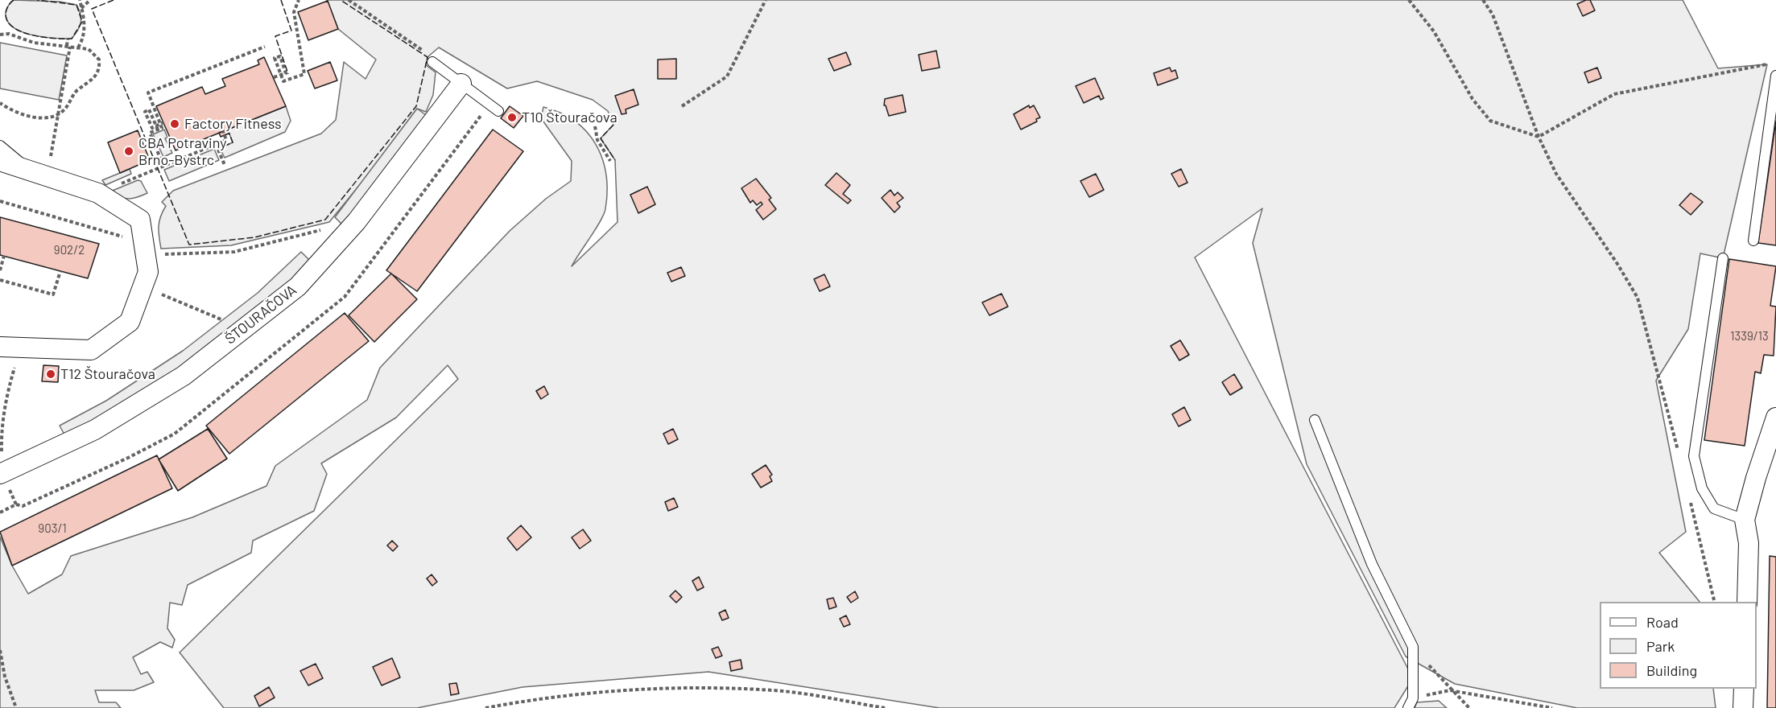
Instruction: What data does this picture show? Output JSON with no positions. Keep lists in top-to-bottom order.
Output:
{
  "streets": {
    "street": ["ŠTOURAČOVA"]
  },
  "places": [
    "T10 Štouračova",
    "Factory Fitness",
    "CBA Potraviny Brno-Bystrc",
    "T12 Štouračova"
  ],
  "house_numbers": ["902/2", "1339/13", "903/1"],
  "legend": ["Road", "Park", "Building"]
}
